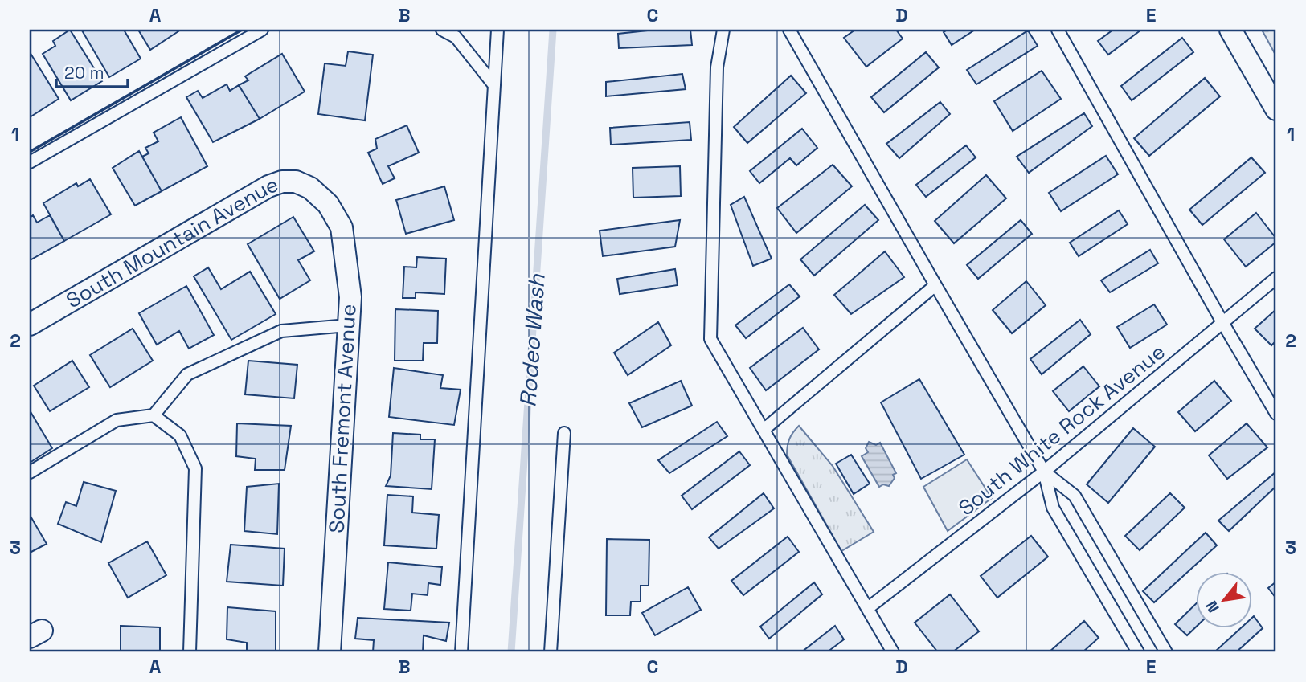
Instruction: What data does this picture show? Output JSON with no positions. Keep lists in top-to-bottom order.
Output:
{
  "streets": {
    "street": ["South Mountain Avenue", "South Fremont Avenue"],
    "lane": ["South White Rock Avenue"]
  },
  "crossings": [
    ["South Mountain Avenue", "South Fremont Avenue"]
  ],
  "water": ["Rodeo Wash"],
  "scale_bar": "20 m",
  "north": "bottom left",
  "grid": {
    "columns": [
      "A",
      "B",
      "C",
      "D",
      "E"
    ],
    "rows": ["1", "2", "3"]
  }
}
